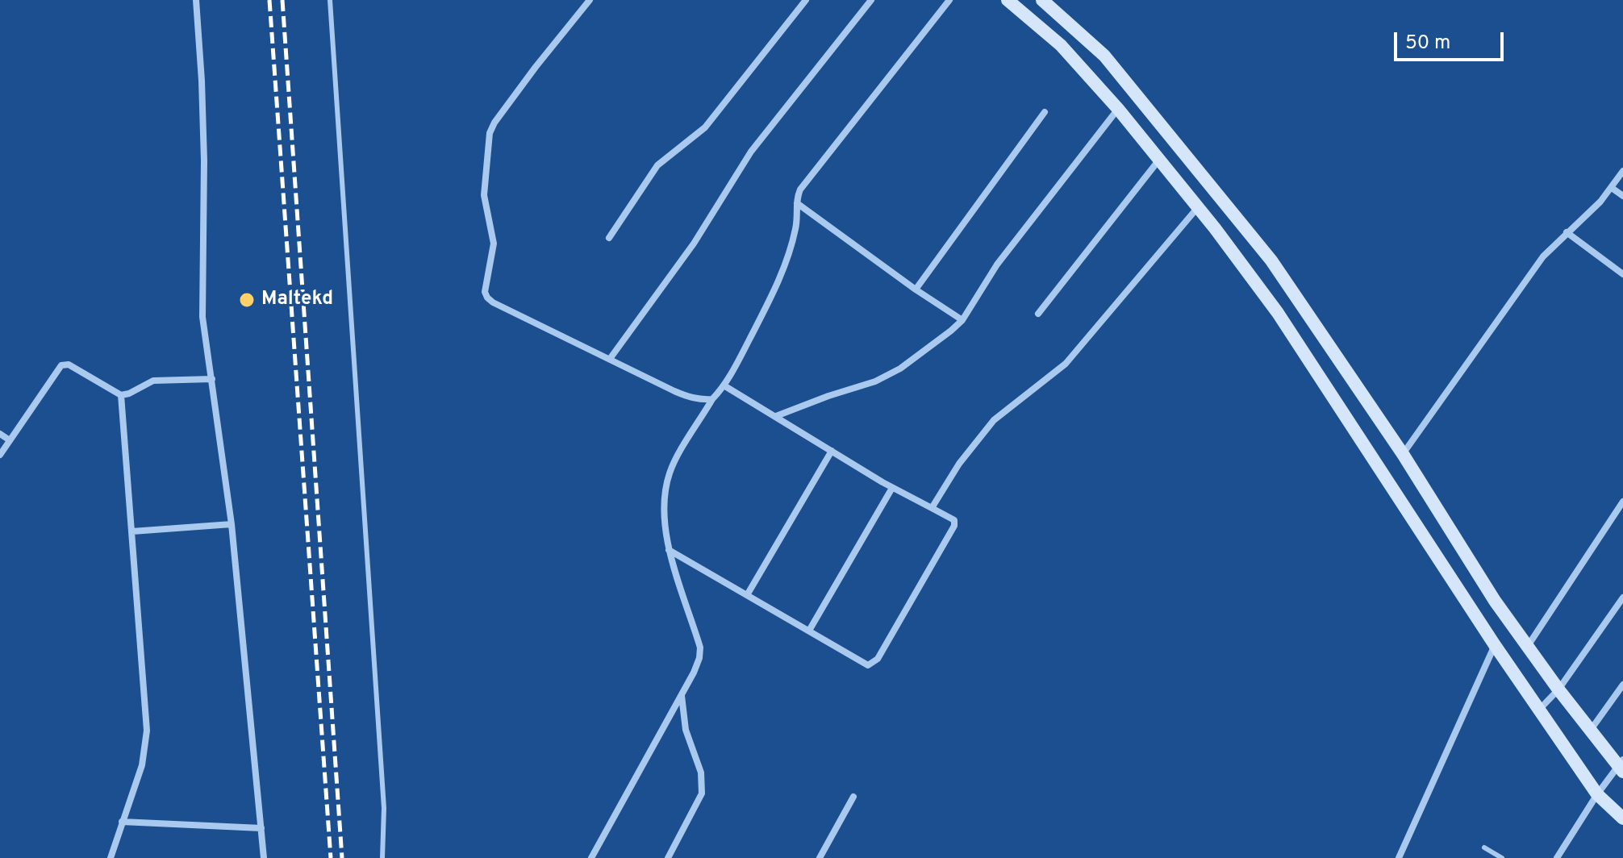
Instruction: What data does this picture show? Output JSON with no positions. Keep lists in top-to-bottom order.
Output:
{
  "places": ["Maltekd"],
  "scale_bar": "50 m"
}
